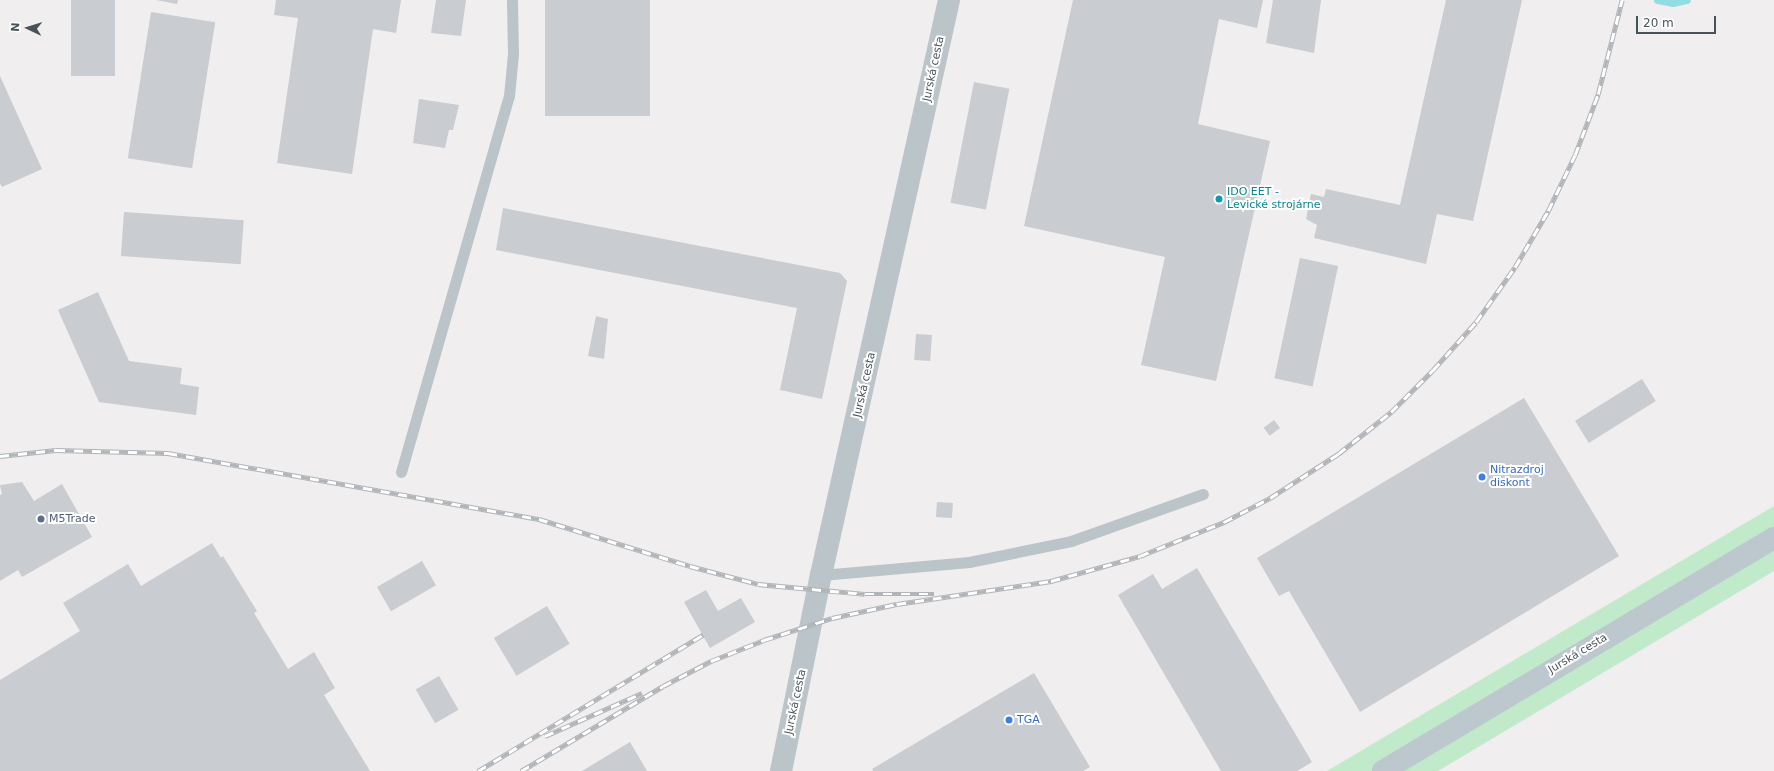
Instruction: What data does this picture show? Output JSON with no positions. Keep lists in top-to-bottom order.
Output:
{
  "streets": {
    "street": ["Jurská cesta"]
  },
  "places": [
    "IDO EET - Levické strojárne",
    "Nitrazdroj diskont",
    "M5Trade",
    "TGA"
  ],
  "scale_bar": "20 m",
  "north": "left"
}
